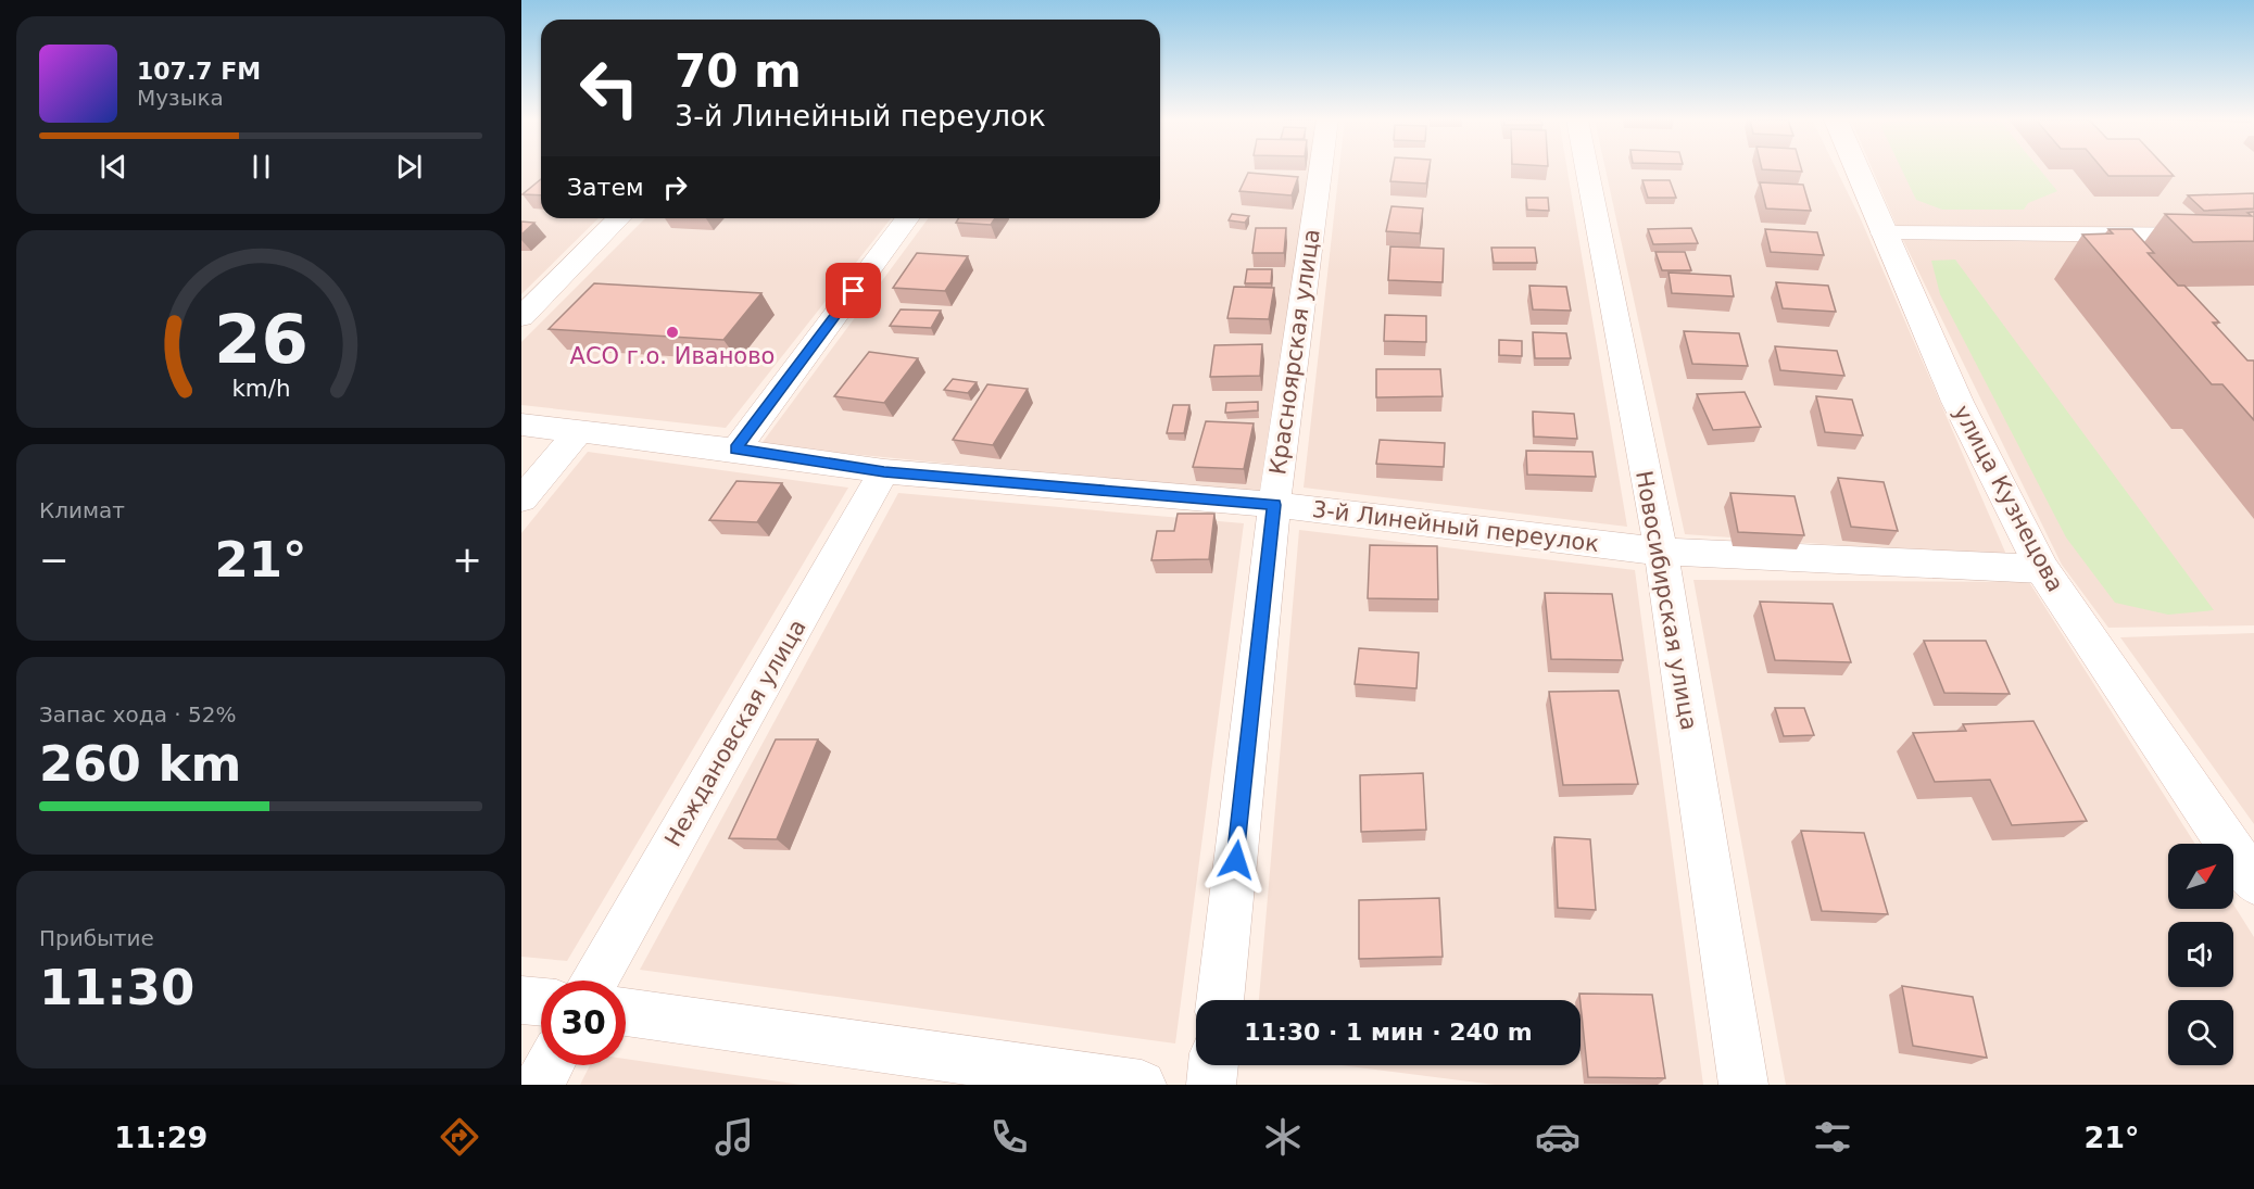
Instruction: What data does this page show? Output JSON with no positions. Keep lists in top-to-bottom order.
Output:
{
  "streets": {
    "main road": ["улица Кузнецова"],
    "street": [
      "Красноярская улица",
      "3-й Линейный переулок",
      "Новосибирская улица",
      "Неждановская улица"
    ]
  },
  "crossings": [
    ["Красноярская улица", "3-й Линейный переулок"],
    ["улица Кузнецова", "3-й Линейный переулок"],
    ["3-й Линейный переулок", "Новосибирская улица"],
    ["3-й Линейный переулок", "Неждановская улица"]
  ],
  "places": ["АСО г.о. Иваново"],
  "north": "top right",
  "page": {
    "turn": ["70 m", "3-й Линейный переулок"],
    "song": ["107.7 FM", "Музыка"],
    "then": "Затем",
    "tile": [
      "Климат",
      ["Запас хода · 52%", "260 km"],
      ["Прибытие", "11:30"]
    ],
    "heat": ["−", "21°", "+"],
    "limit": "30",
    "trip": "11:30 · 1 мин · 240 m",
    "tabs": ["11:29", "21°"],
    "gauge": ["26", "km/h"]
  }
}
